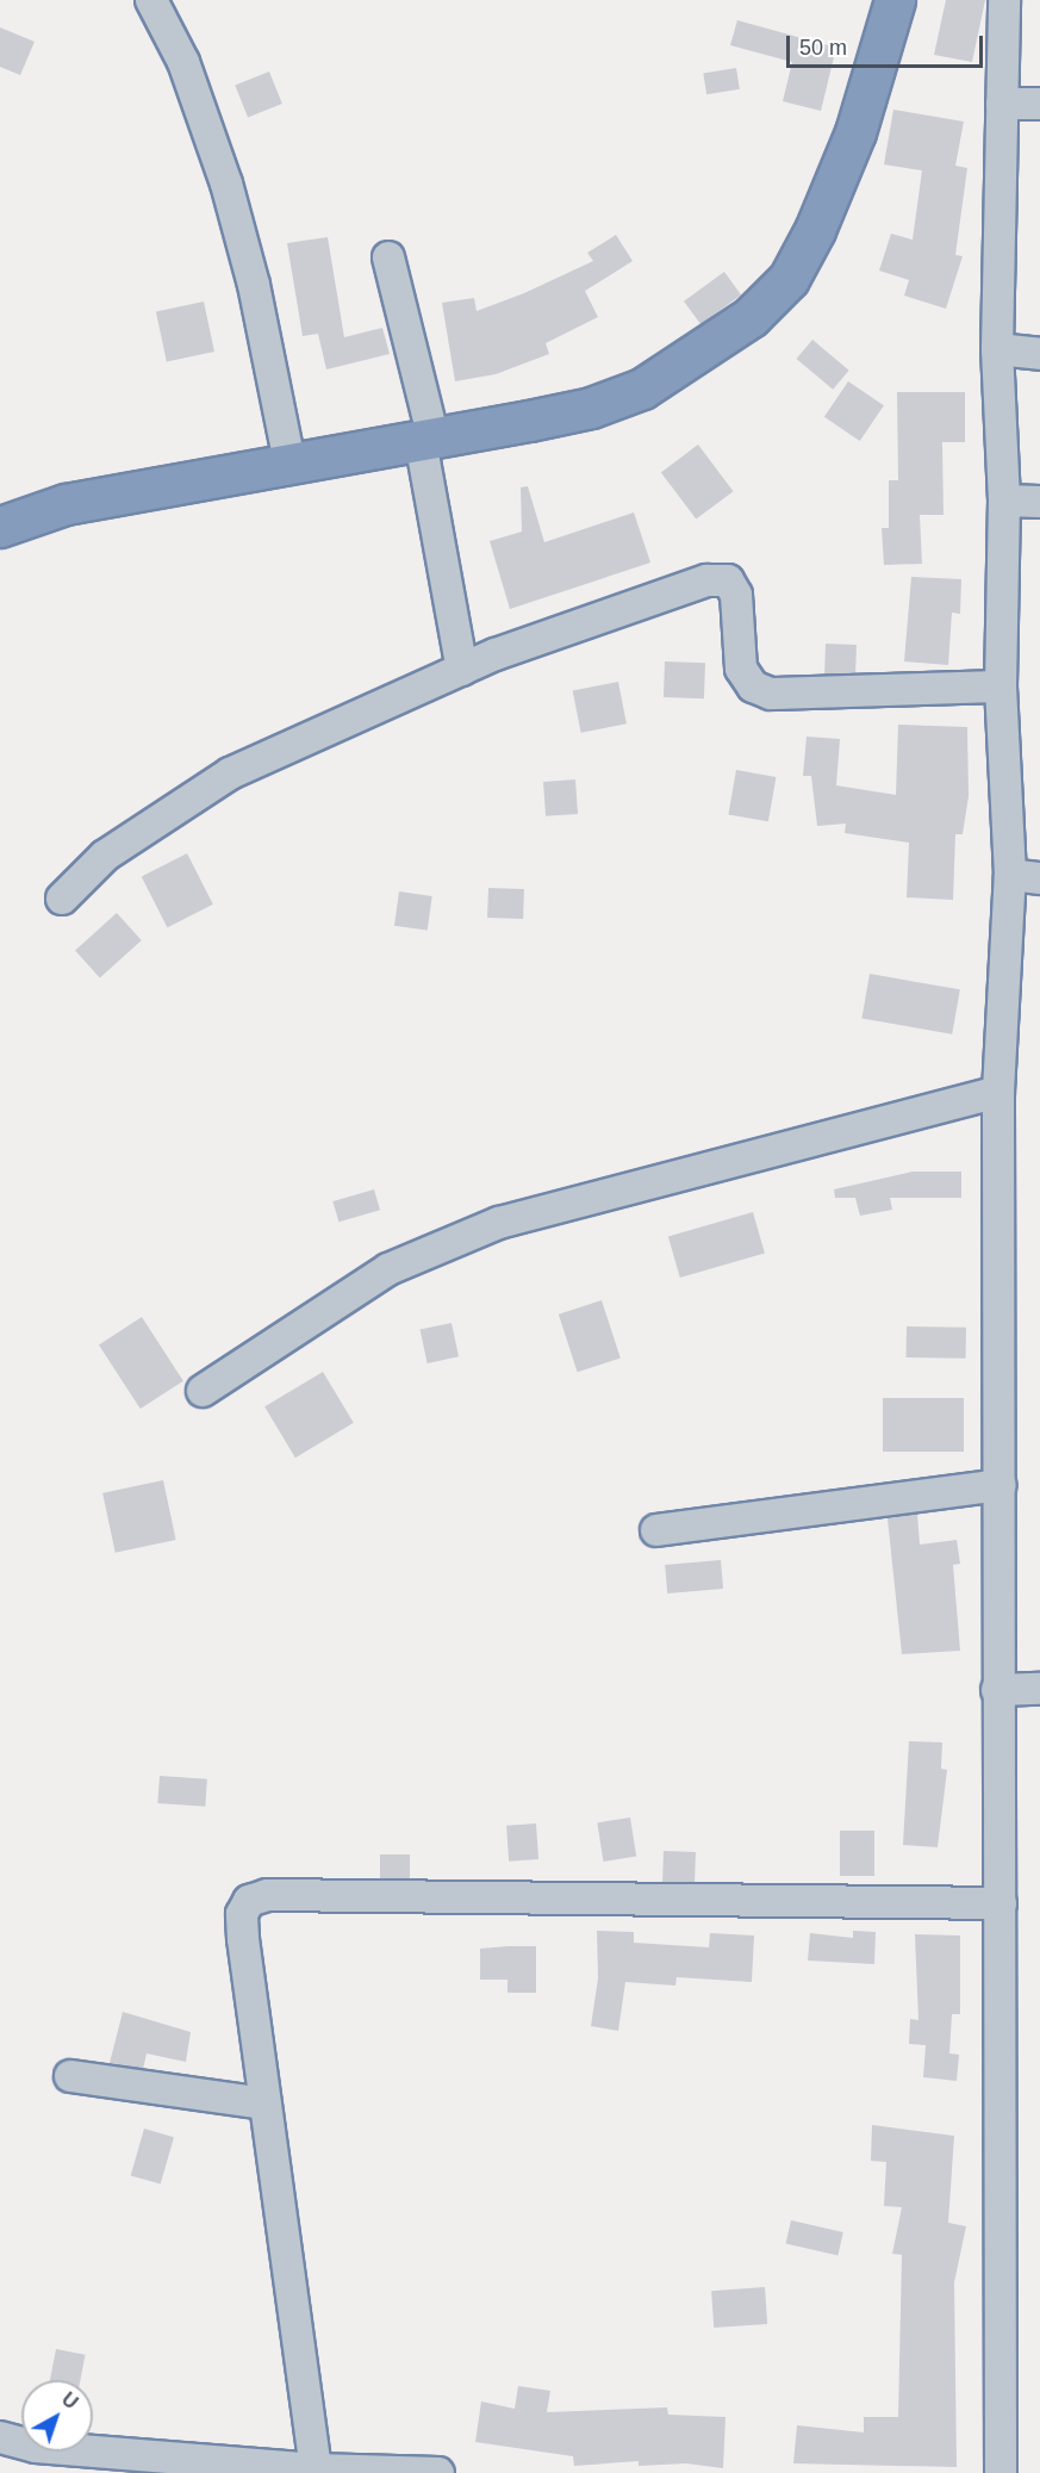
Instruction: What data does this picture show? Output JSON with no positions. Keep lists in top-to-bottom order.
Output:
{
  "scale_bar": "50 m",
  "north": "top right"
}
